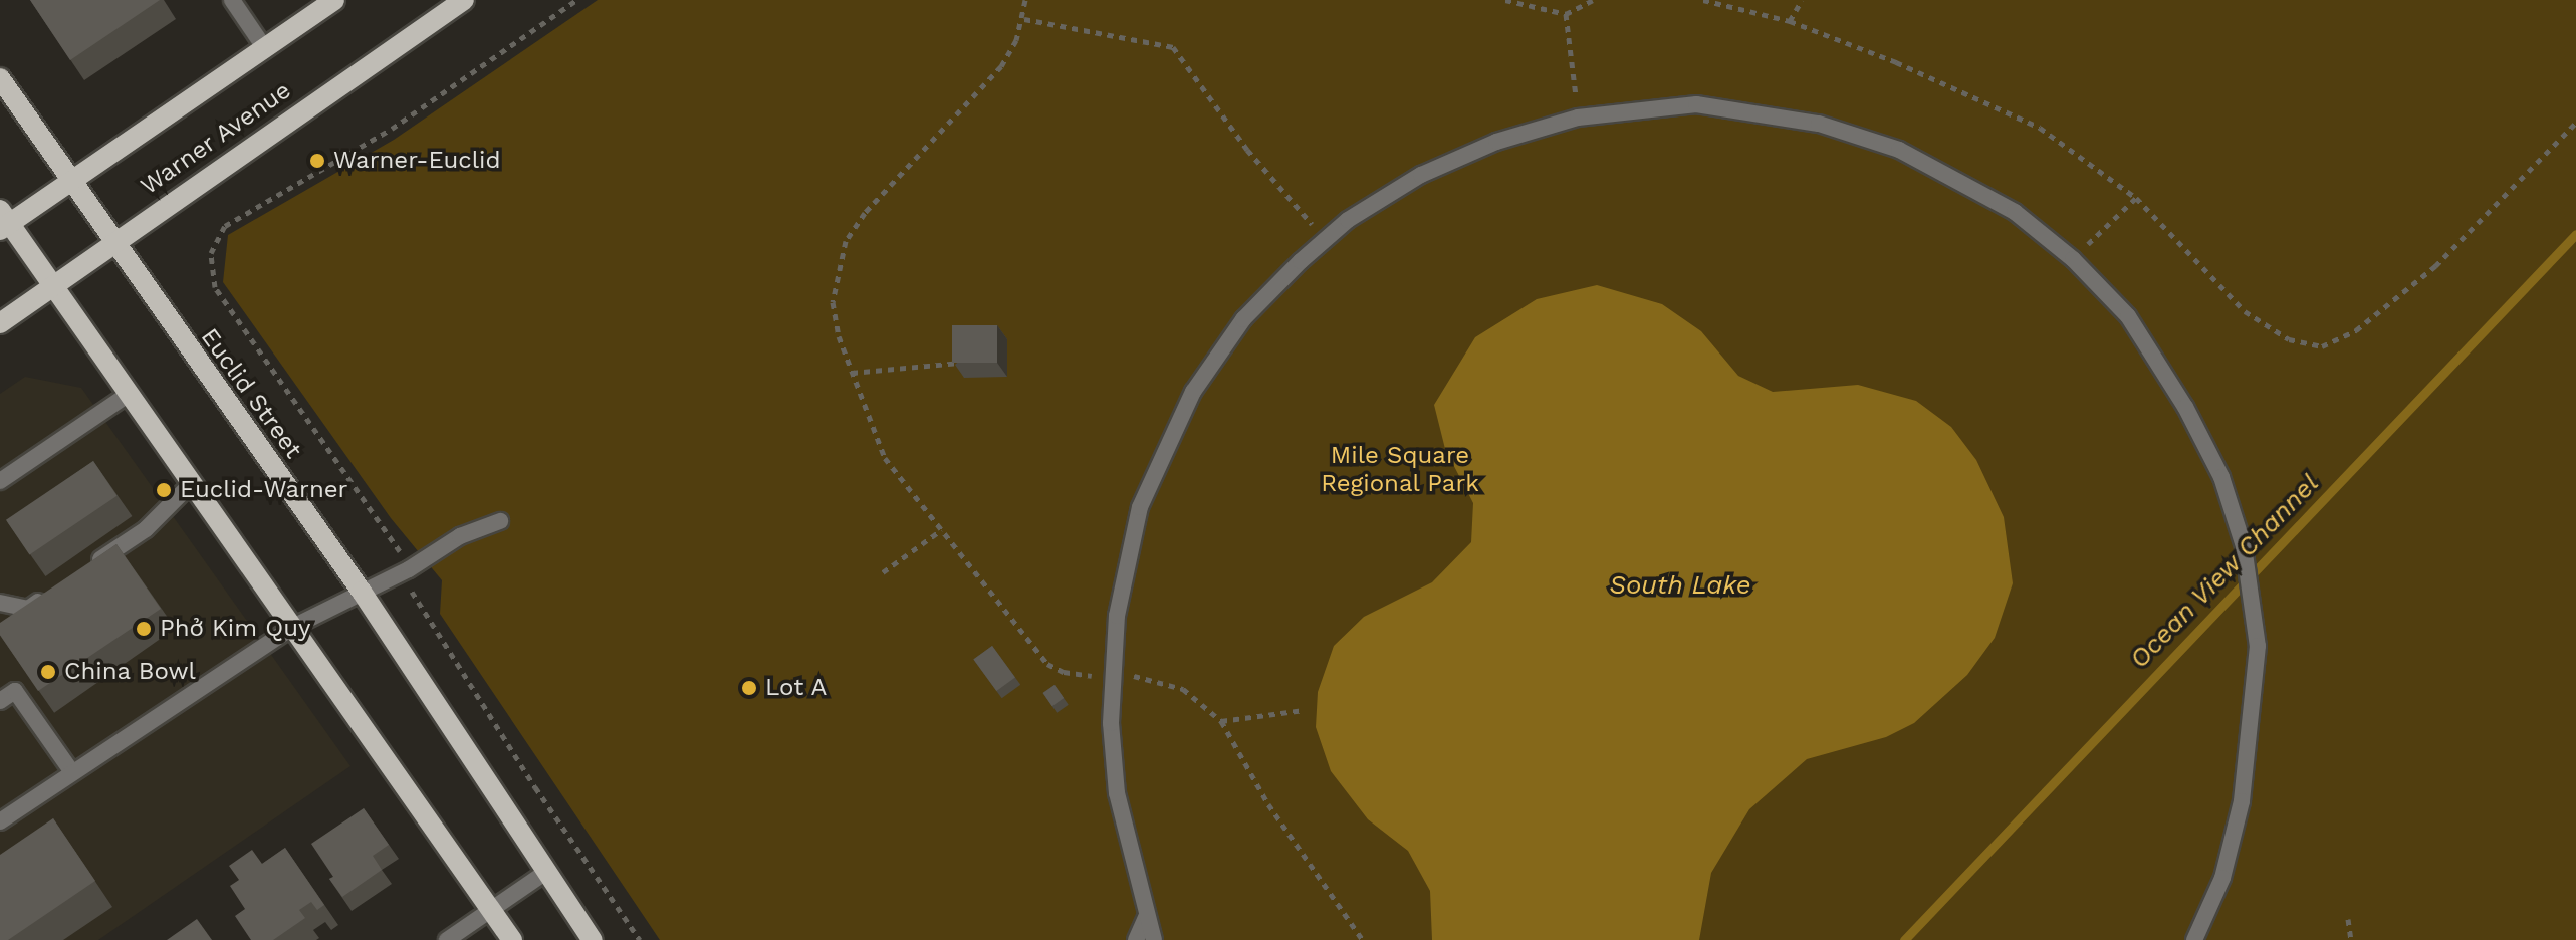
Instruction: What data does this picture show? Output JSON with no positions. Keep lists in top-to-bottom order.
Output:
{
  "streets": {
    "main road": ["Warner Avenue", "Euclid Street"]
  },
  "crossings": [
    ["Warner Avenue", "Euclid Street"]
  ],
  "water": ["Ocean View Channel", "South Lake"],
  "parks": ["Mile Square Regional Park"],
  "places": [
    "Warner-Euclid",
    "Euclid-Warner",
    "Phở Kim Quy",
    "China Bowl",
    "Lot A"
  ]
}
